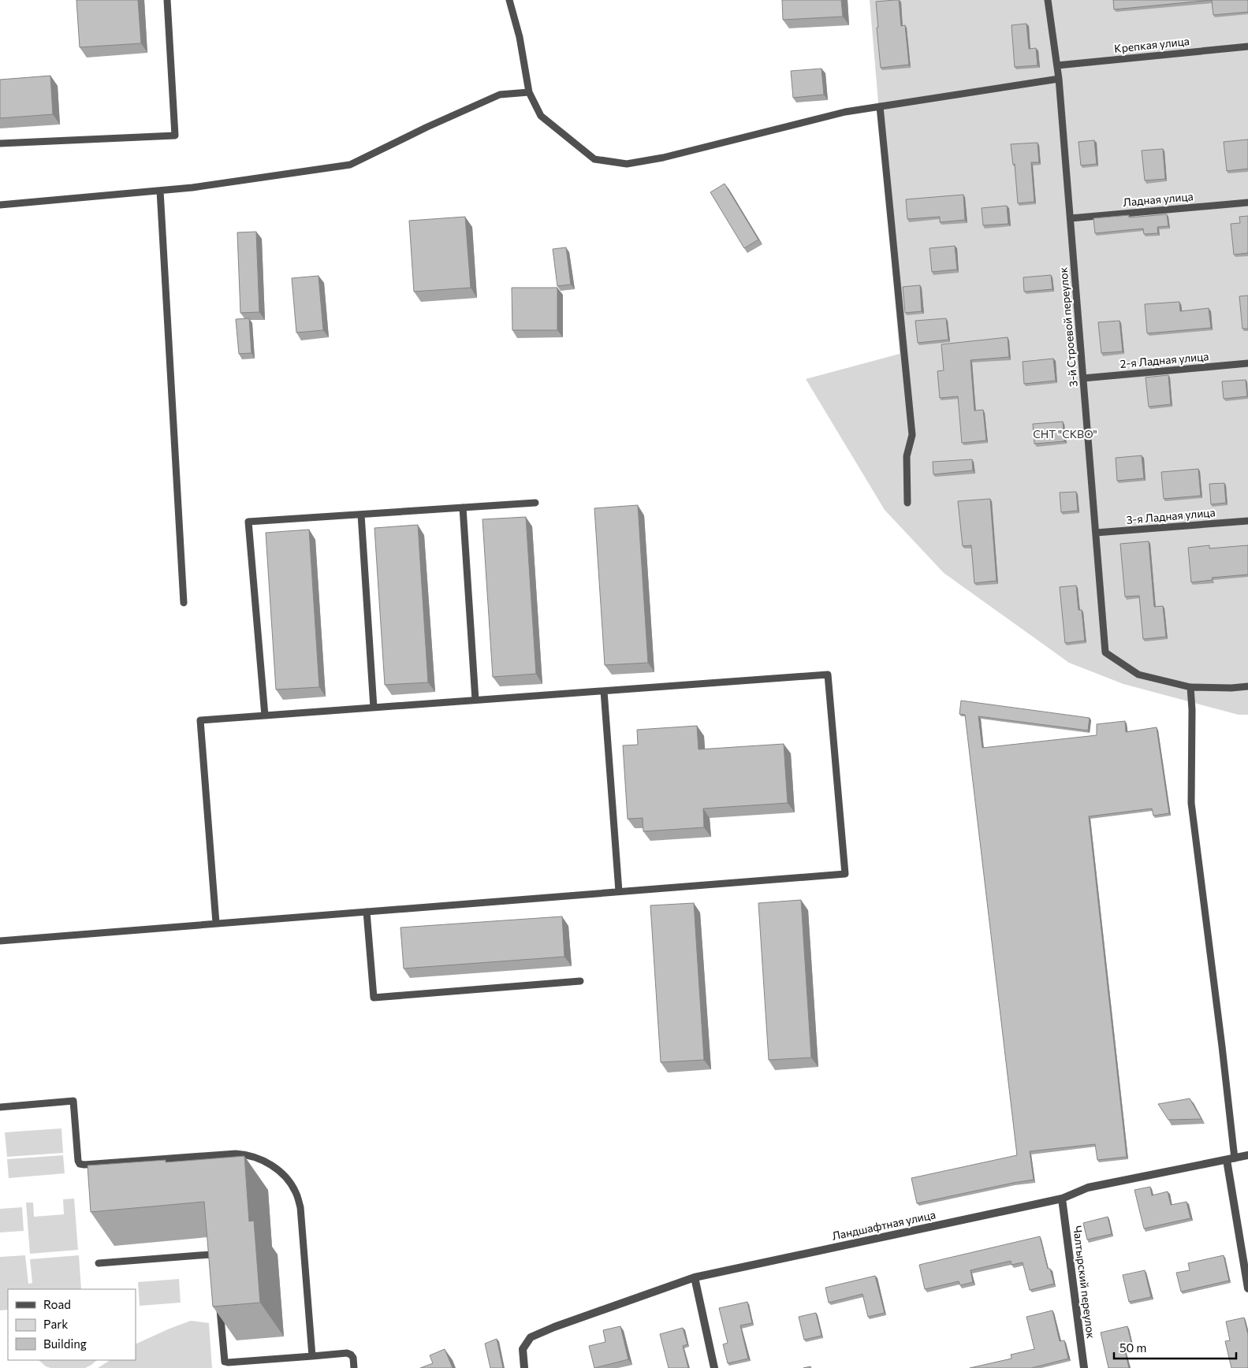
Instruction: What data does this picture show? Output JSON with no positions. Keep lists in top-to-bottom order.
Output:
{
  "streets": {
    "street": ["Ландшафтная улица", "Чалтырский переулок"],
    "lane": [
      "Крепкая улица",
      "Ладная улица",
      "3-й Строевой переулок",
      "2-я Ладная улица",
      "3-я Ладная улица"
    ]
  },
  "crossings": [
    ["Крепкая улица", "3-й Строевой переулок"],
    ["Ладная улица", "3-й Строевой переулок"],
    ["3-й Строевой переулок", "2-я Ладная улица"],
    ["3-й Строевой переулок", "3-я Ладная улица"],
    ["Ландшафтная улица", "Чалтырский переулок"]
  ],
  "parks": ["СНТ \"СКВО\""],
  "legend": ["Road", "Park", "Building"],
  "scale_bar": "50 m"
}
